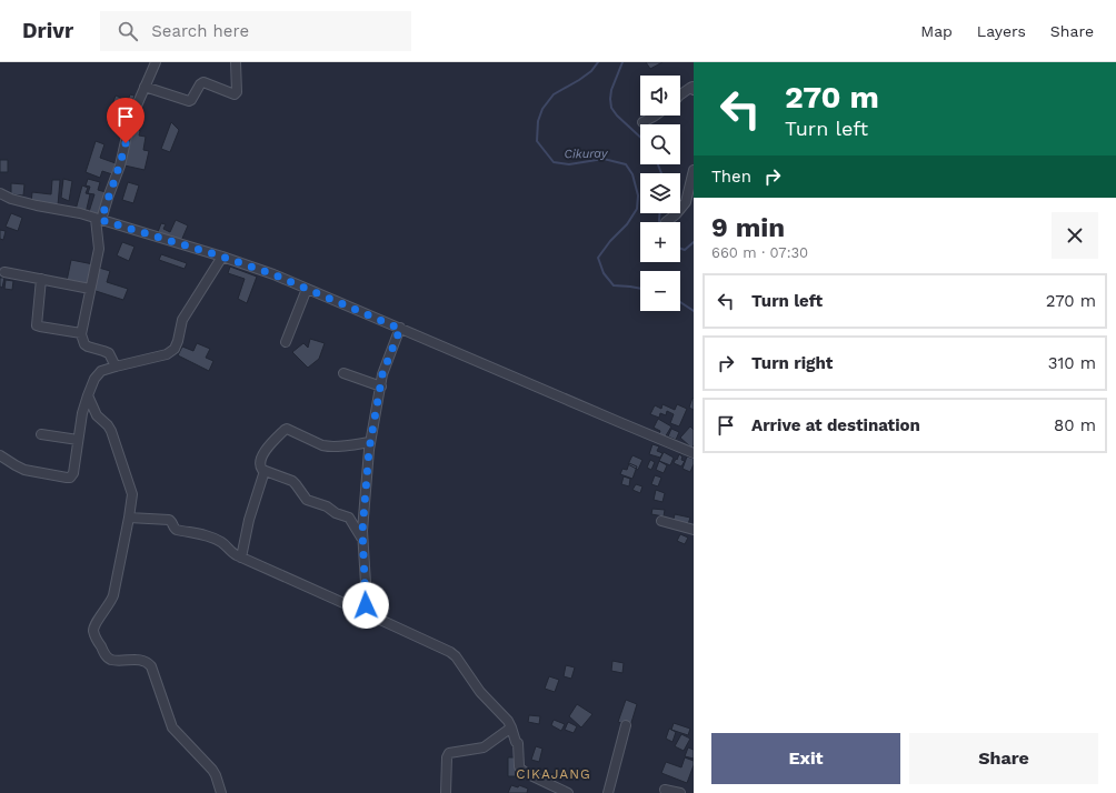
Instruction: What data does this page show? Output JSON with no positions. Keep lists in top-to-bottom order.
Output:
{
  "districts": ["CIKAJANG"],
  "water": ["Cikuray"],
  "page": {
    "header": "Drivr",
    "search": "Search here",
    "nav": ["Map", "Layers", "Share"],
    "turn": ["270 m", "Turn left"],
    "map_buttons": ["+", "−"],
    "then": "Then",
    "heading": ["9 min", "660 m · 07:30"],
    "list": [
      {
        "name": "Turn left",
        "value": "270 m"
      },
      {
        "name": "Turn right",
        "value": "310 m"
      },
      {
        "name": "Arrive at destination",
        "value": "80 m"
      }
    ],
    "buttons": ["Exit", "Share"]
  }
}
